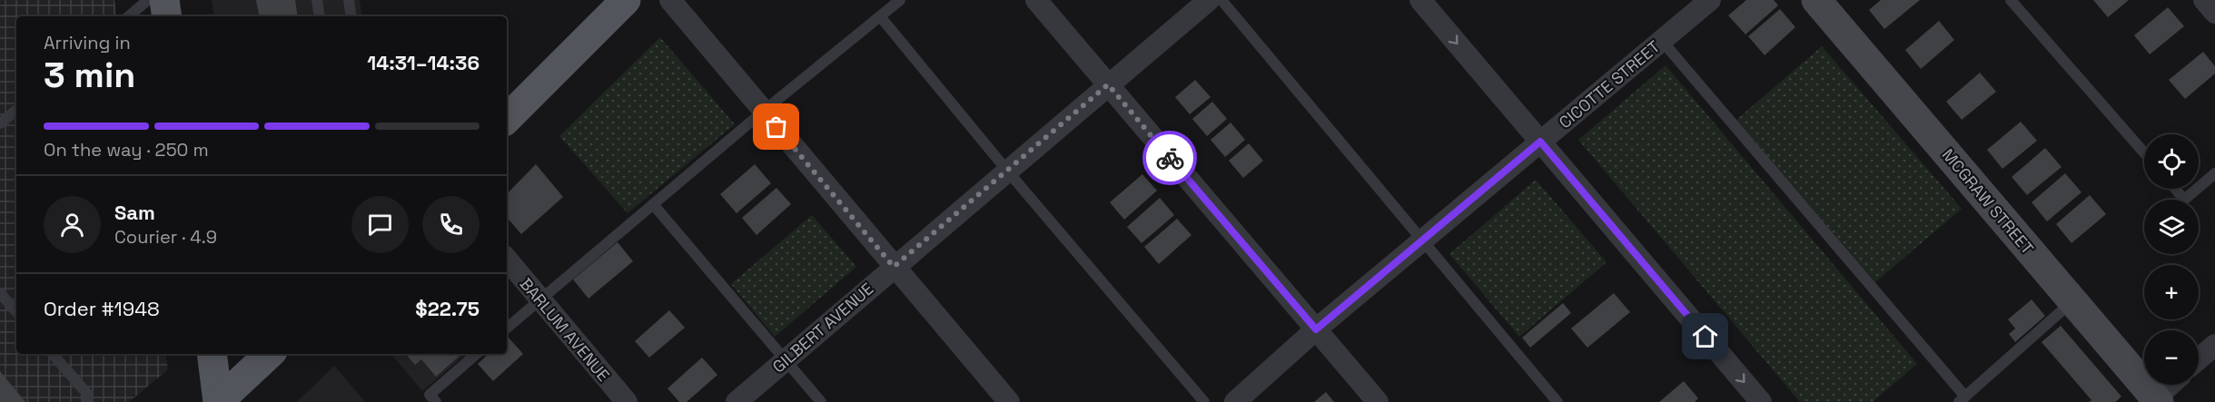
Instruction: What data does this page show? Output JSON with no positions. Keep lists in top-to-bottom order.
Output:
{
  "streets": {
    "street": [
      "CICOTTE STREET",
      "MCGRAW STREET",
      "GILBERT AVENUE",
      "BARLUM AVENUE"
    ]
  },
  "page": {
    "heading": ["3 min", "Arriving in", "14:31–14:36"],
    "panel": [
      "Sam",
      "Courier · 4.9",
      "Order #1948",
      "$22.75"
    ],
    "bar": "On the way · 250 m",
    "map_buttons": ["+", "−"]
  }
}
